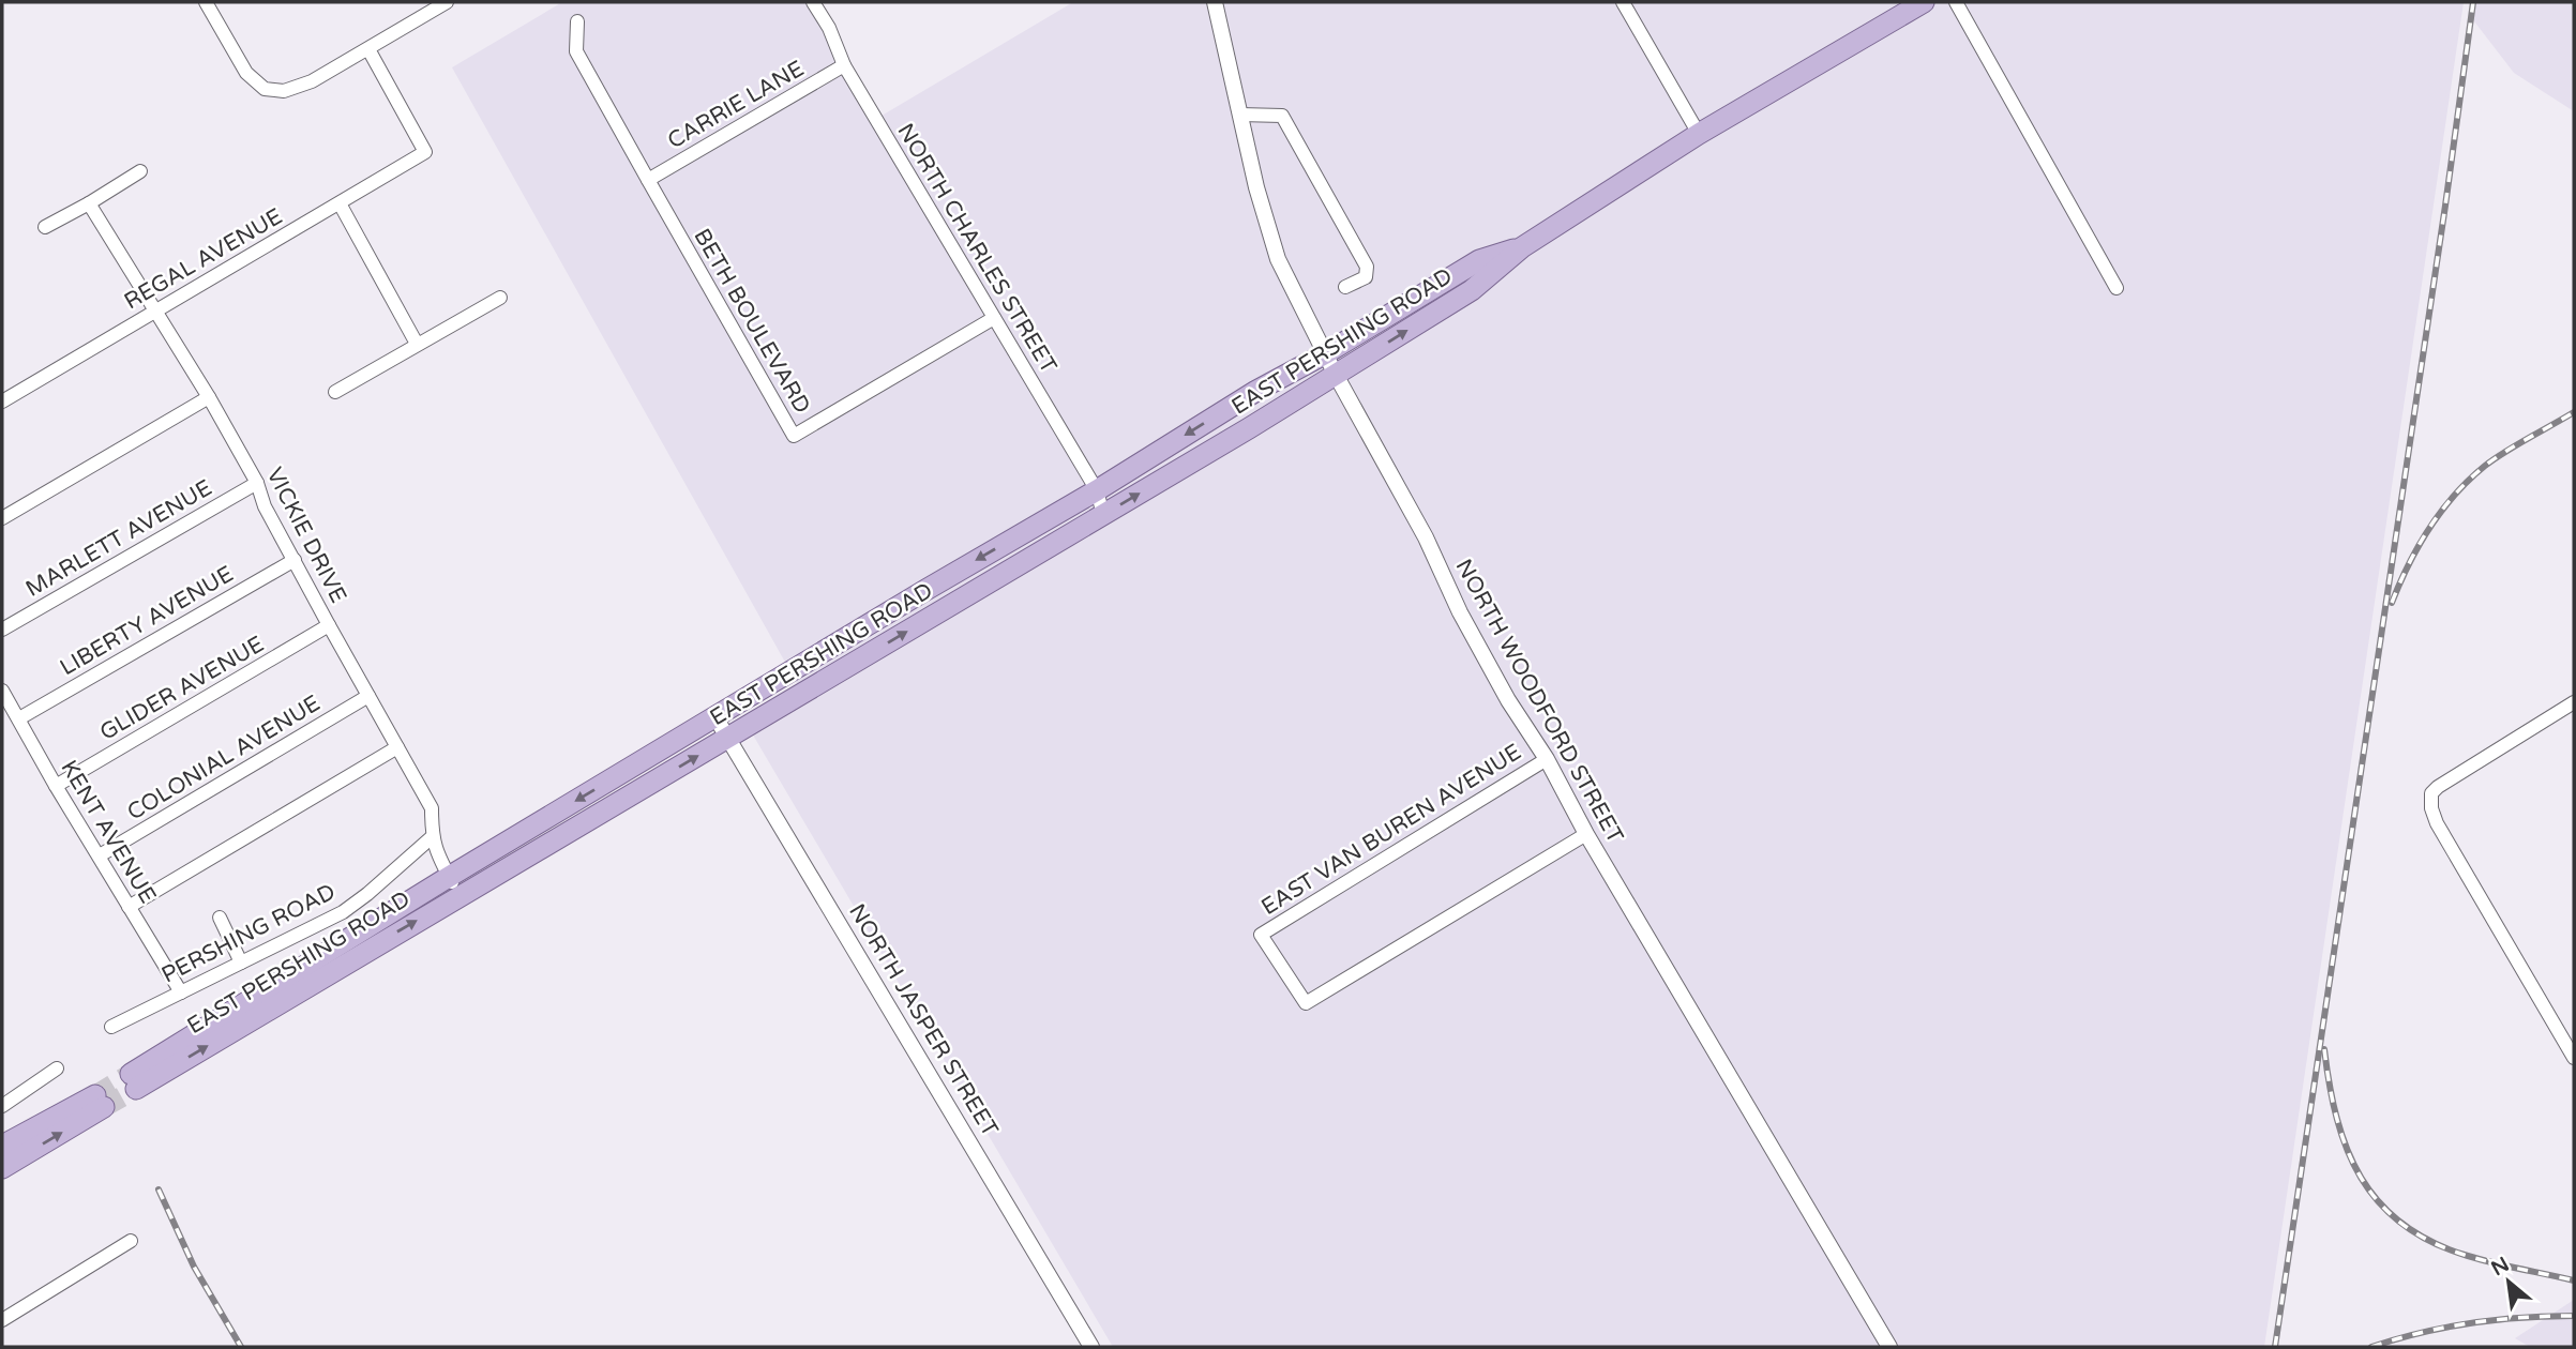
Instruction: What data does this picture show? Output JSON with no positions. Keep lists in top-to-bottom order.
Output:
{
  "streets": {
    "main road": ["EAST PERSHING ROAD"],
    "street": [
      "CARRIE LANE",
      "NORTH CHARLES STREET",
      "REGAL AVENUE",
      "BETH BOULEVARD",
      "VICKIE DRIVE",
      "MARLETT AVENUE",
      "LIBERTY AVENUE",
      "GLIDER AVENUE",
      "NORTH WOODFORD STREET",
      "COLONIAL AVENUE",
      "EAST VAN BUREN AVENUE",
      "KENT AVENUE",
      "PERSHING ROAD",
      "NORTH JASPER STREET"
    ]
  },
  "crossings": [
    ["CARRIE LANE", "NORTH CHARLES STREET"],
    ["CARRIE LANE", "BETH BOULEVARD"],
    ["NORTH CHARLES STREET", "BETH BOULEVARD"],
    ["NORTH CHARLES STREET", "EAST PERSHING ROAD"],
    ["REGAL AVENUE", "VICKIE DRIVE"],
    ["EAST PERSHING ROAD", "VICKIE DRIVE"],
    ["EAST PERSHING ROAD", "NORTH WOODFORD STREET"],
    ["EAST PERSHING ROAD", "NORTH JASPER STREET"],
    ["VICKIE DRIVE", "MARLETT AVENUE"],
    ["VICKIE DRIVE", "LIBERTY AVENUE"],
    ["VICKIE DRIVE", "GLIDER AVENUE"],
    ["VICKIE DRIVE", "COLONIAL AVENUE"],
    ["VICKIE DRIVE", "PERSHING ROAD"],
    ["LIBERTY AVENUE", "KENT AVENUE"],
    ["GLIDER AVENUE", "KENT AVENUE"],
    ["NORTH WOODFORD STREET", "EAST VAN BUREN AVENUE"],
    ["COLONIAL AVENUE", "KENT AVENUE"],
    ["KENT AVENUE", "PERSHING ROAD"]
  ],
  "north": "top left"
}
